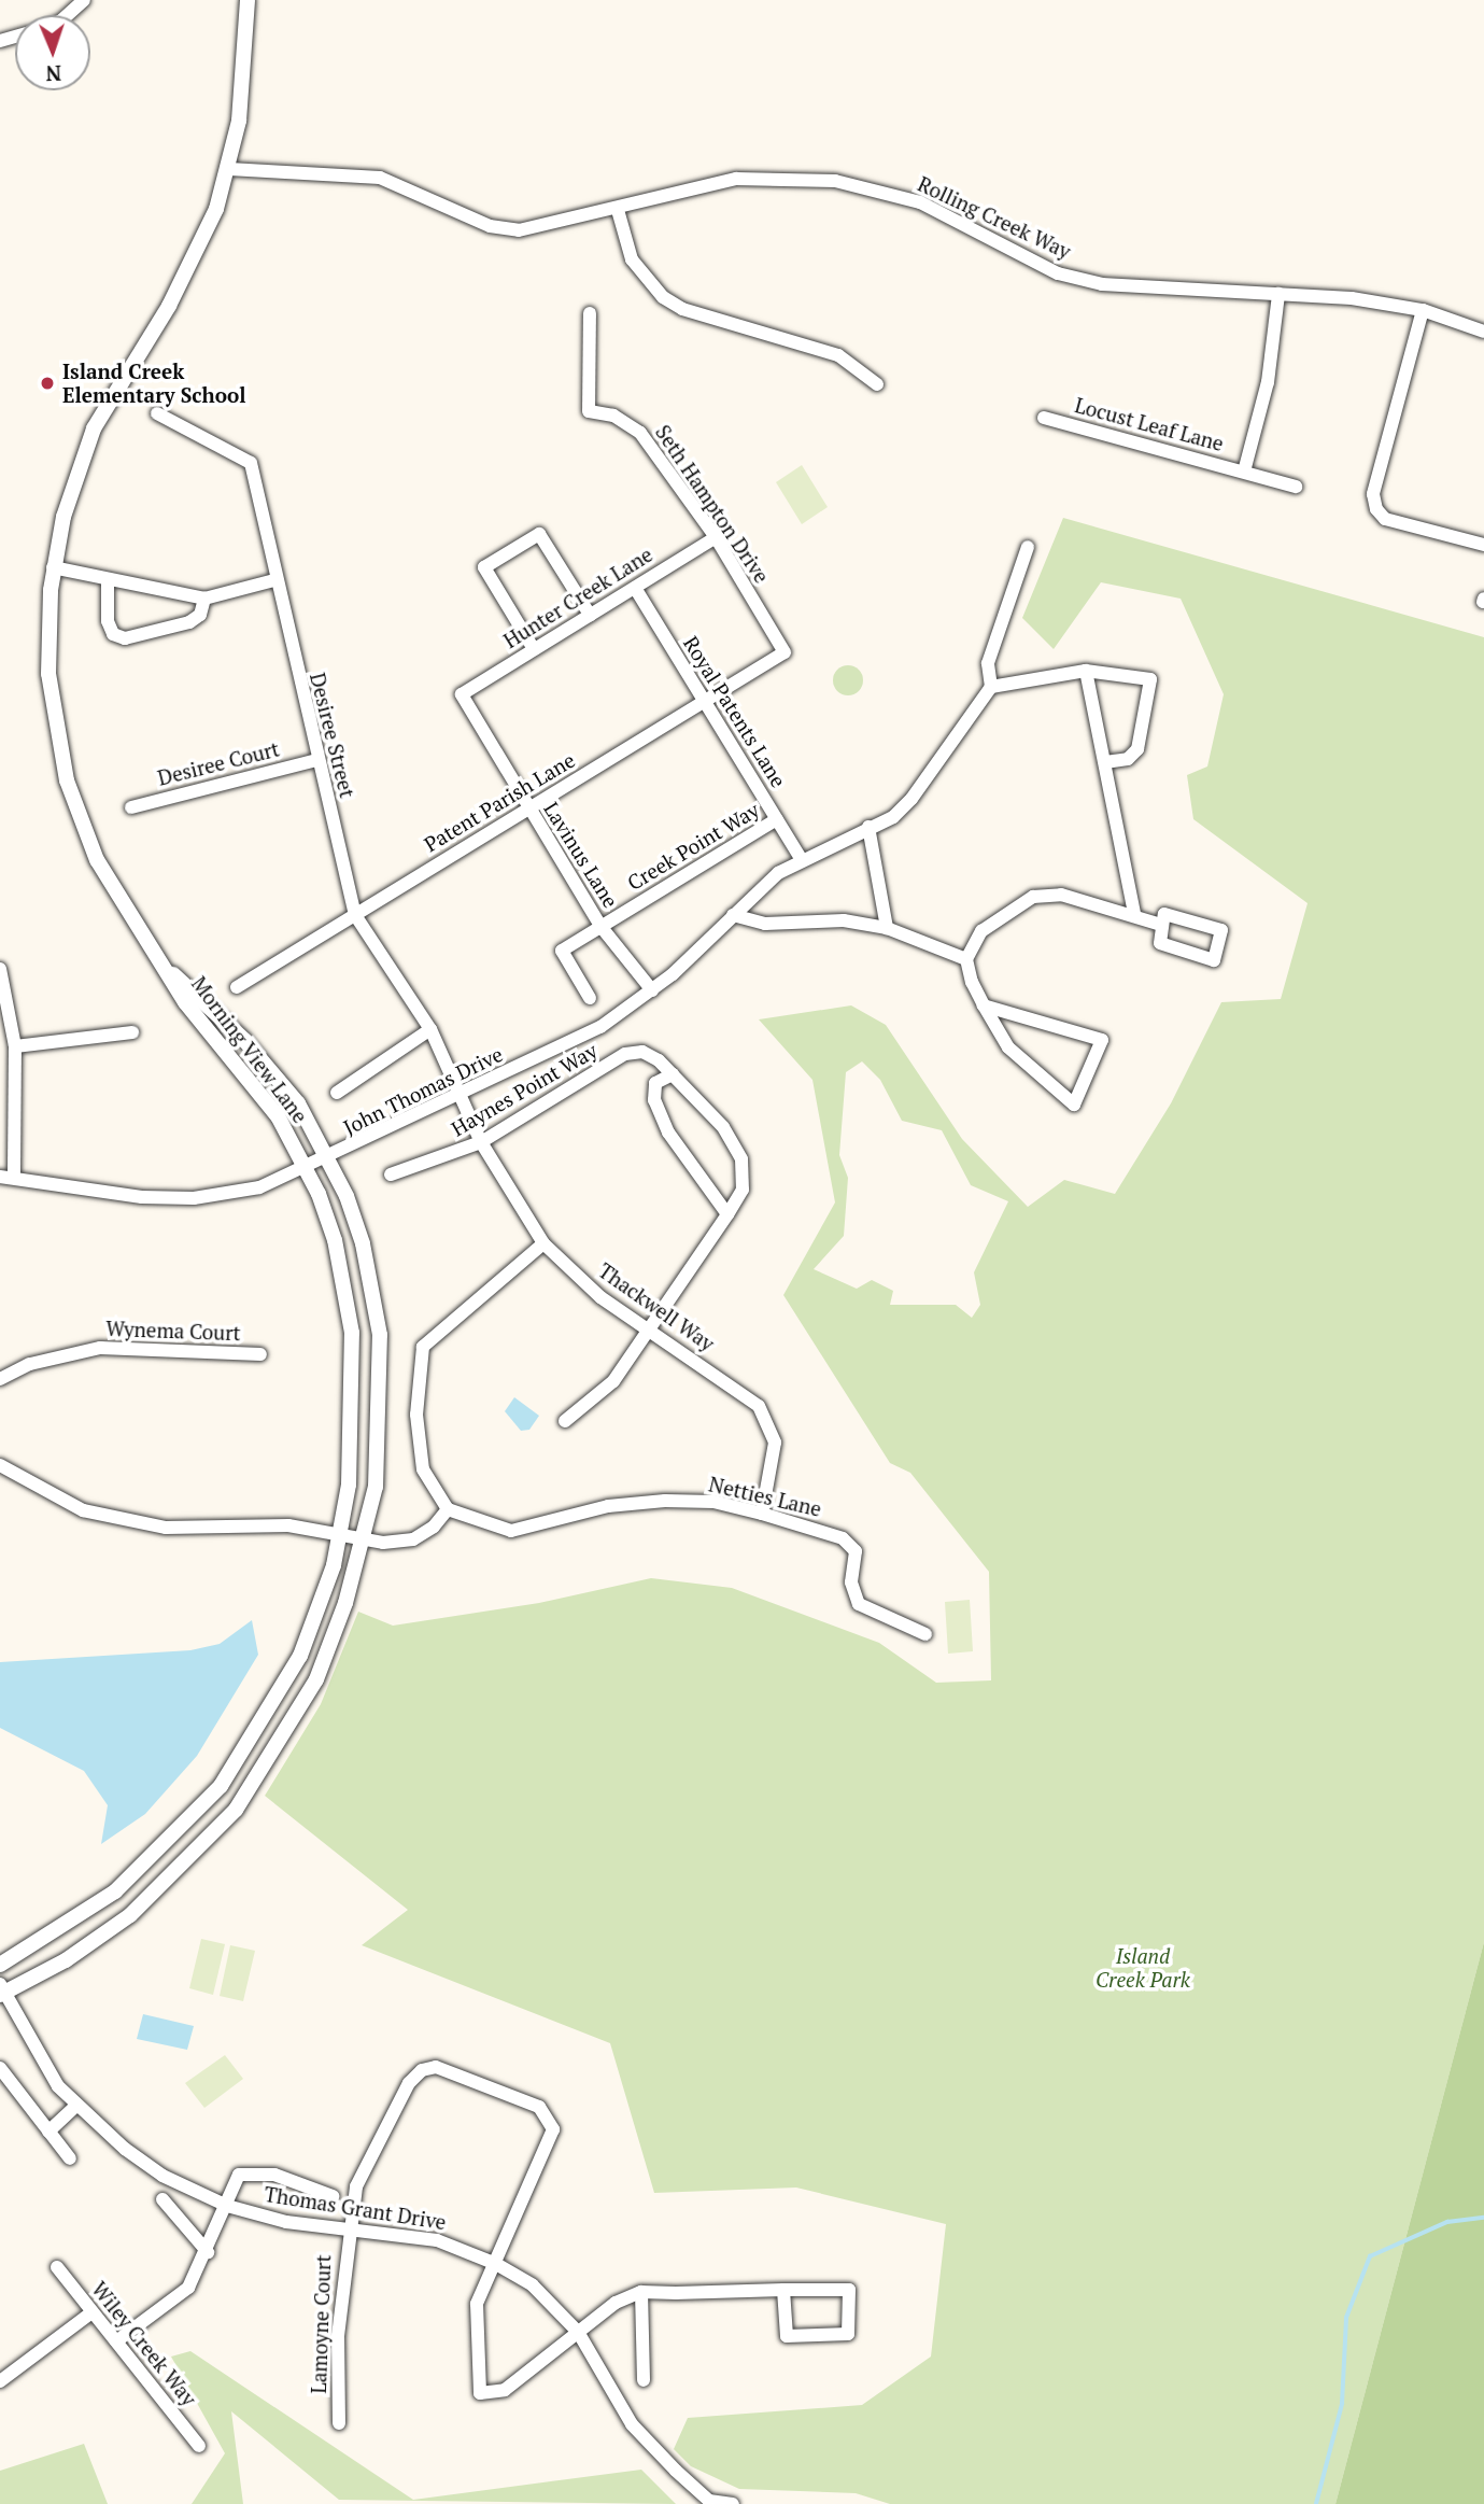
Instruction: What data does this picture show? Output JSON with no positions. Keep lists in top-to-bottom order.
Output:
{
  "streets": {
    "street": [
      "Rolling Creek Way",
      "Locust Leaf Lane",
      "Seth Hampton Drive",
      "Hunter Creek Lane",
      "Royal Patents Lane",
      "Desiree Street",
      "Desiree Court",
      "Patent Parish Lane",
      "Creek Point Way",
      "Lavinus Lane",
      "Morning View Lane",
      "Haynes Point Way",
      "John Thomas Drive",
      "Thackwell Way",
      "Wynema Court",
      "Netties Lane",
      "Thomas Grant Drive",
      "Lamoyne Court",
      "Wiley Creek Way"
    ]
  },
  "crossings": [
    ["Rolling Creek Way", "Locust Leaf Lane"],
    ["Rolling Creek Way", "Morning View Lane"],
    ["Seth Hampton Drive", "Hunter Creek Lane"],
    ["Seth Hampton Drive", "Patent Parish Lane"],
    ["Hunter Creek Lane", "Royal Patents Lane"],
    ["Hunter Creek Lane", "Lavinus Lane"],
    ["Royal Patents Lane", "Patent Parish Lane"],
    ["Royal Patents Lane", "Creek Point Way"],
    ["Royal Patents Lane", "John Thomas Drive"],
    ["Desiree Street", "Desiree Court"],
    ["Desiree Street", "Patent Parish Lane"],
    ["Desiree Street", "John Thomas Drive"],
    ["Desiree Street", "Thackwell Way"],
    ["Patent Parish Lane", "Lavinus Lane"],
    ["Creek Point Way", "Lavinus Lane"],
    ["Lavinus Lane", "John Thomas Drive"],
    ["Morning View Lane", "John Thomas Drive"],
    ["Morning View Lane", "Thomas Grant Drive"],
    ["Haynes Point Way", "Thackwell Way"],
    ["John Thomas Drive", "Thackwell Way"],
    ["Thackwell Way", "Netties Lane"],
    ["Thomas Grant Drive", "Lamoyne Court"]
  ],
  "parks": ["Island Creek Park"],
  "places": ["Island Creek Elementary School"],
  "north": "bottom"
}
